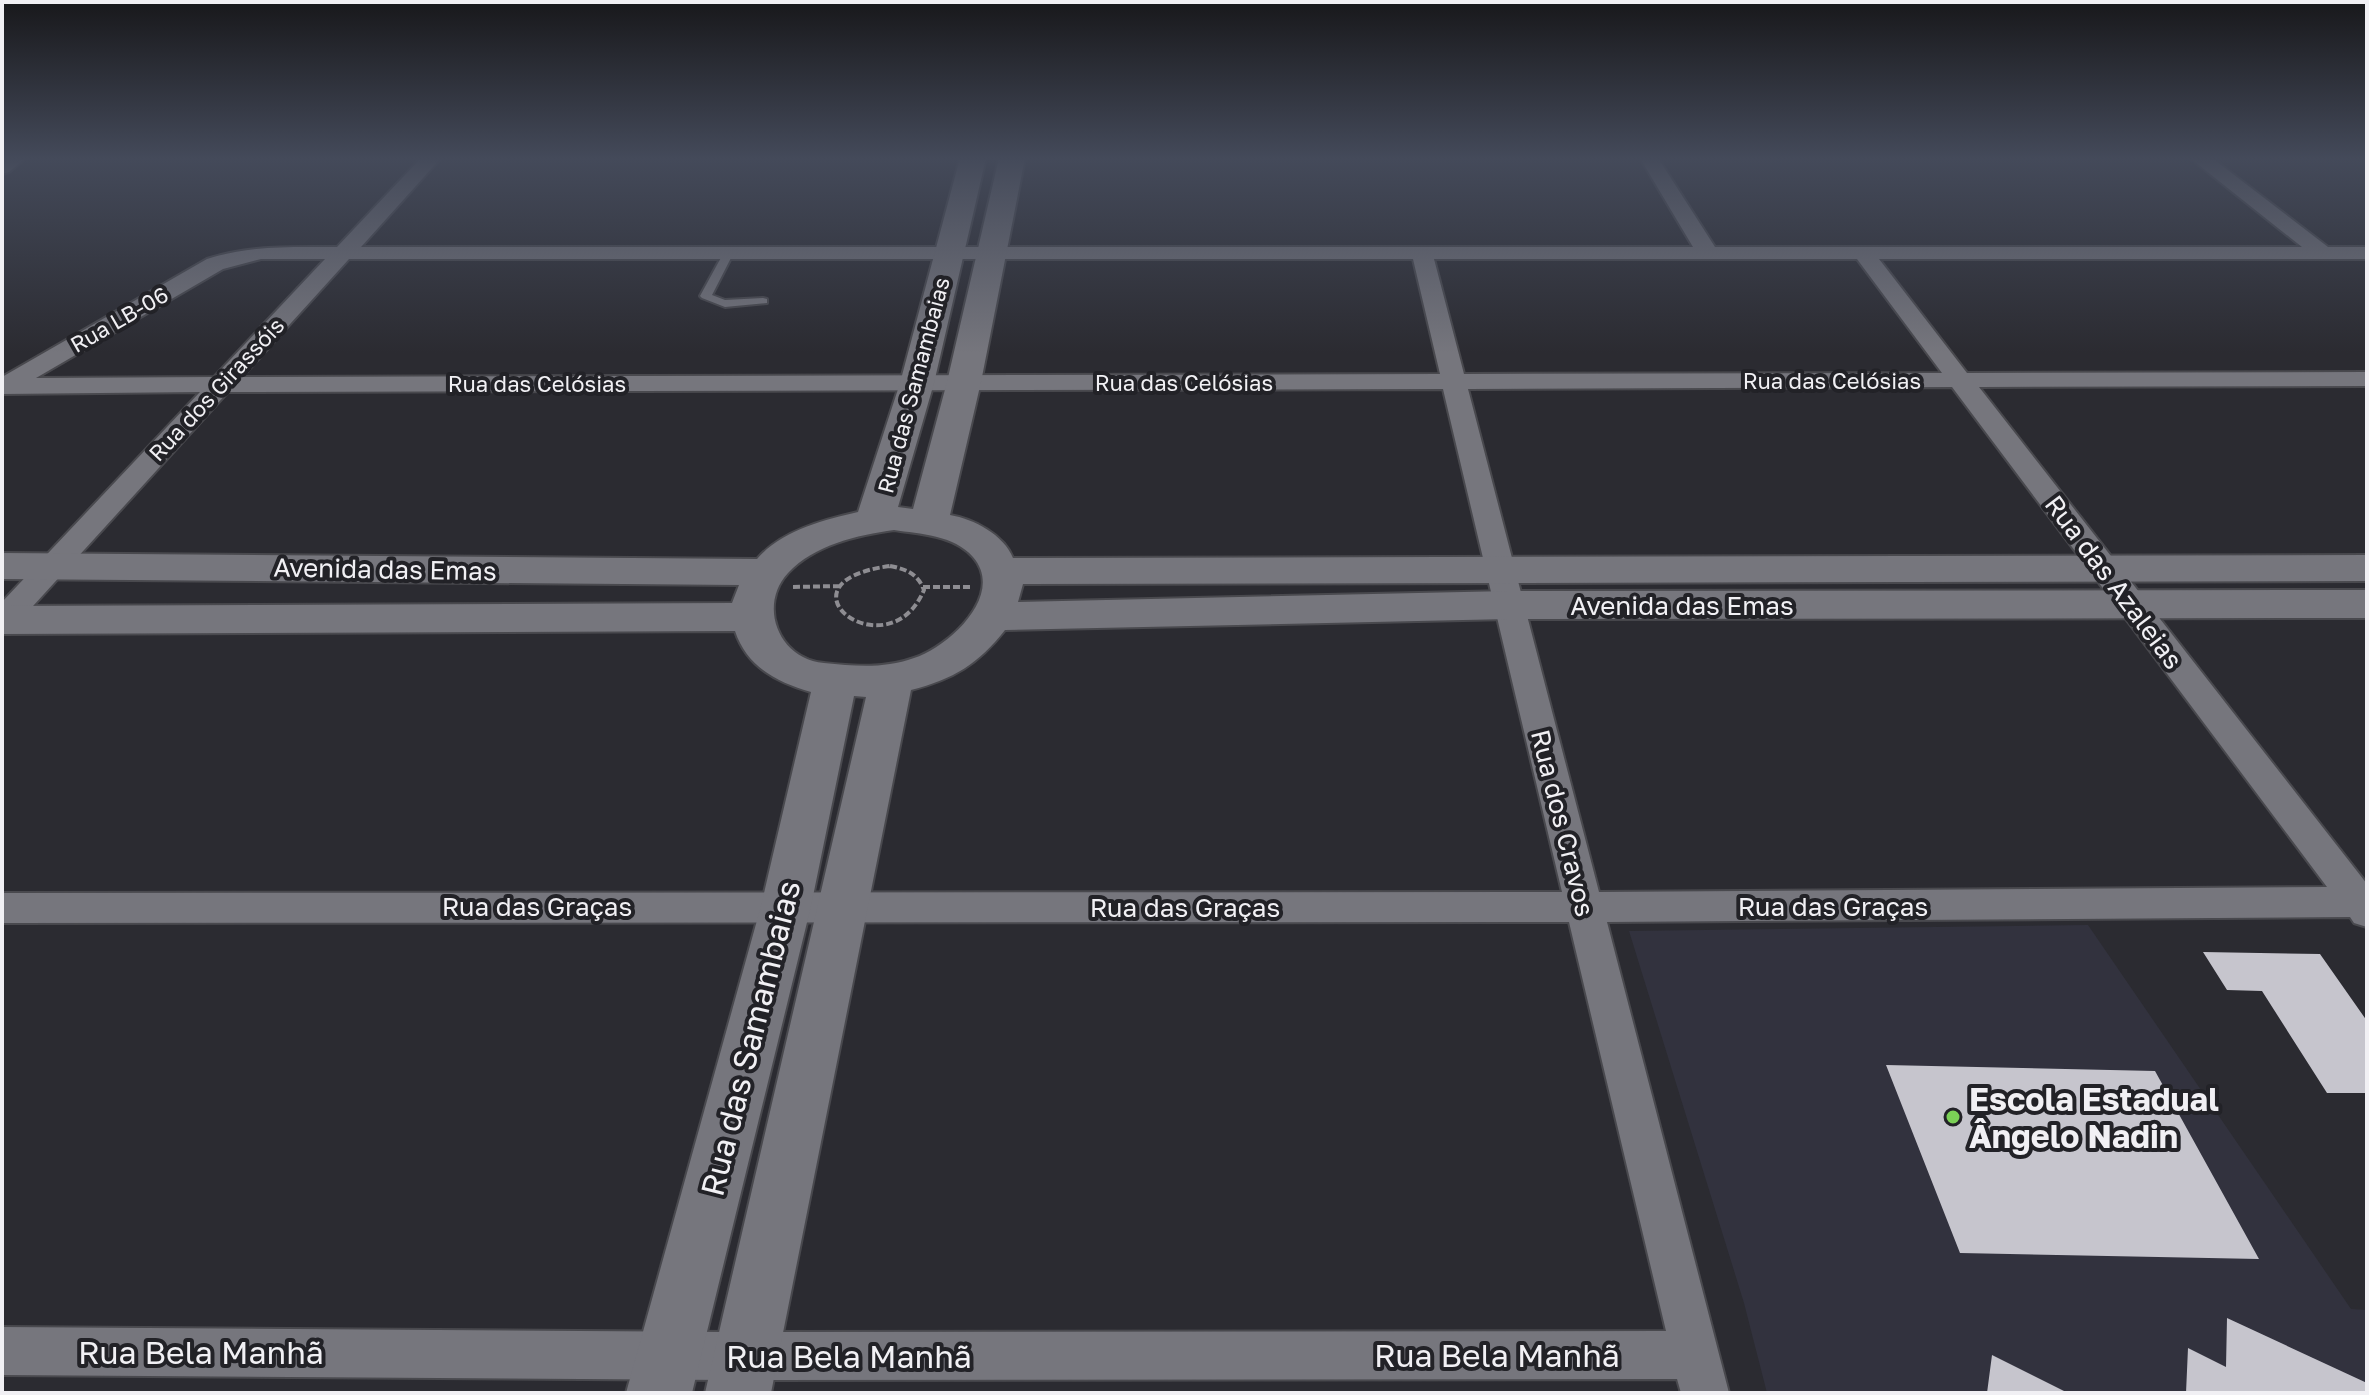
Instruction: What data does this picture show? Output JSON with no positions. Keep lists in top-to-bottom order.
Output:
{
  "streets": {
    "street": [
      "Rua LB-06",
      "Rua das Celósias",
      "Rua das Samambaias",
      "Rua dos Girassóis",
      "Avenida das Emas",
      "Rua das Azaleias",
      "Rua dos Cravos",
      "Rua das Graças",
      "Rua Bela Manhã"
    ]
  },
  "crossings": [
    ["Rua LB-06", "Rua das Celósias"],
    ["Rua LB-06", "Rua das Samambaias"],
    ["Rua LB-06", "Rua dos Girassóis"],
    ["Rua LB-06", "Rua das Azaleias"],
    ["Rua LB-06", "Rua dos Cravos"],
    ["Rua das Celósias", "Rua das Samambaias"],
    ["Rua das Celósias", "Rua dos Girassóis"],
    ["Rua das Celósias", "Rua das Azaleias"],
    ["Rua das Celósias", "Rua dos Cravos"],
    ["Rua das Samambaias", "Rua das Graças"],
    ["Rua das Samambaias", "Rua Bela Manhã"],
    ["Rua dos Girassóis", "Avenida das Emas"],
    ["Avenida das Emas", "Rua das Azaleias"],
    ["Avenida das Emas", "Rua dos Cravos"],
    ["Rua das Azaleias", "Rua das Graças"],
    ["Rua dos Cravos", "Rua das Graças"],
    ["Rua dos Cravos", "Rua Bela Manhã"]
  ],
  "places": ["Escola Estadual Ângelo Nadin"]
}
